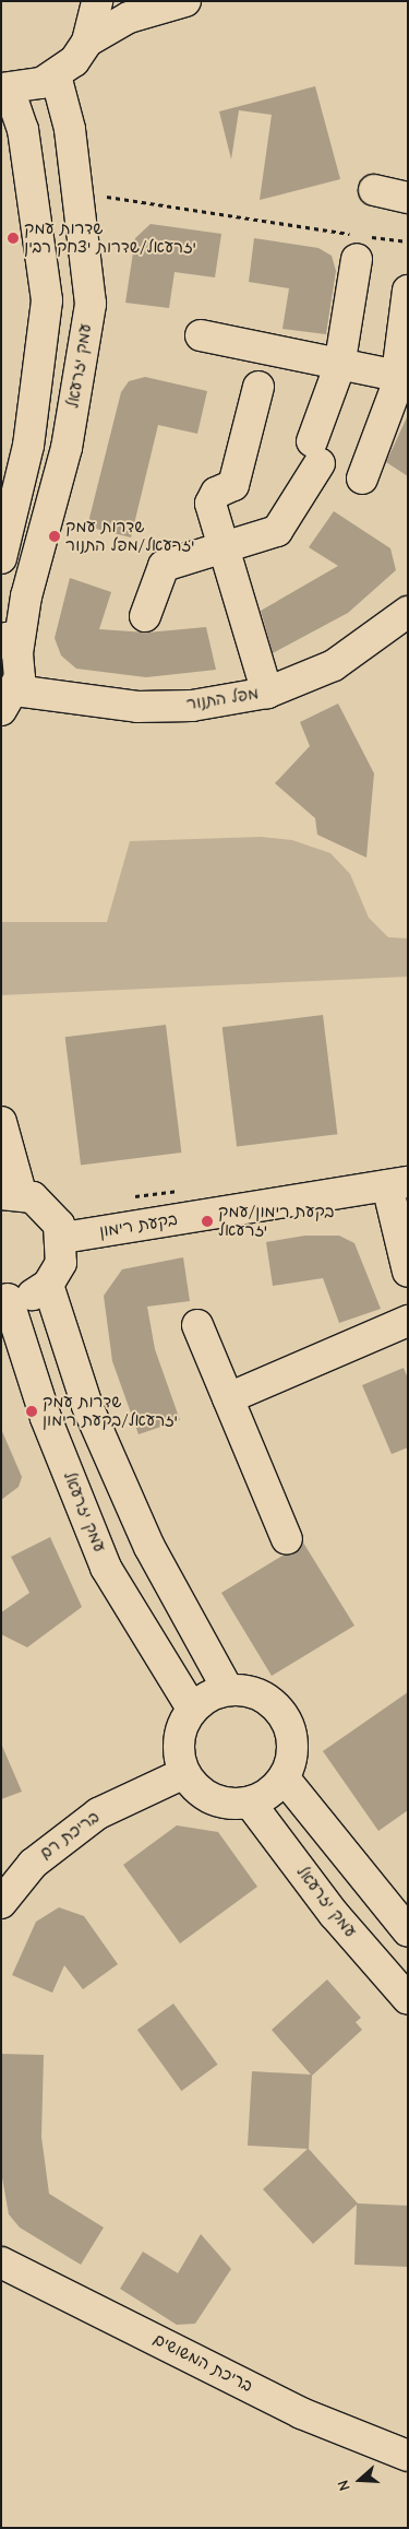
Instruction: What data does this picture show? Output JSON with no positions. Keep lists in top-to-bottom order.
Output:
{
  "streets": {
    "main road": [
      "עמק יזרעאל",
      "מפל התנור",
      "בקעת רימון",
      "בריכת רם",
      "בריכת המשושים"
    ]
  },
  "crossings": [
    ["עמק יזרעאל", "מפל התנור"],
    ["עמק יזרעאל", "בריכת רם"]
  ],
  "places": [
    "שדרות עמק יזרעאל/שדרות יצחק רבין",
    "שדרות עמק יזרעאל/מפל התנור",
    "בקעת רימון/עמק יזרעאל",
    "שדרות עמק יזרעאל/בקעת רימון"
  ],
  "north": "left"
}
